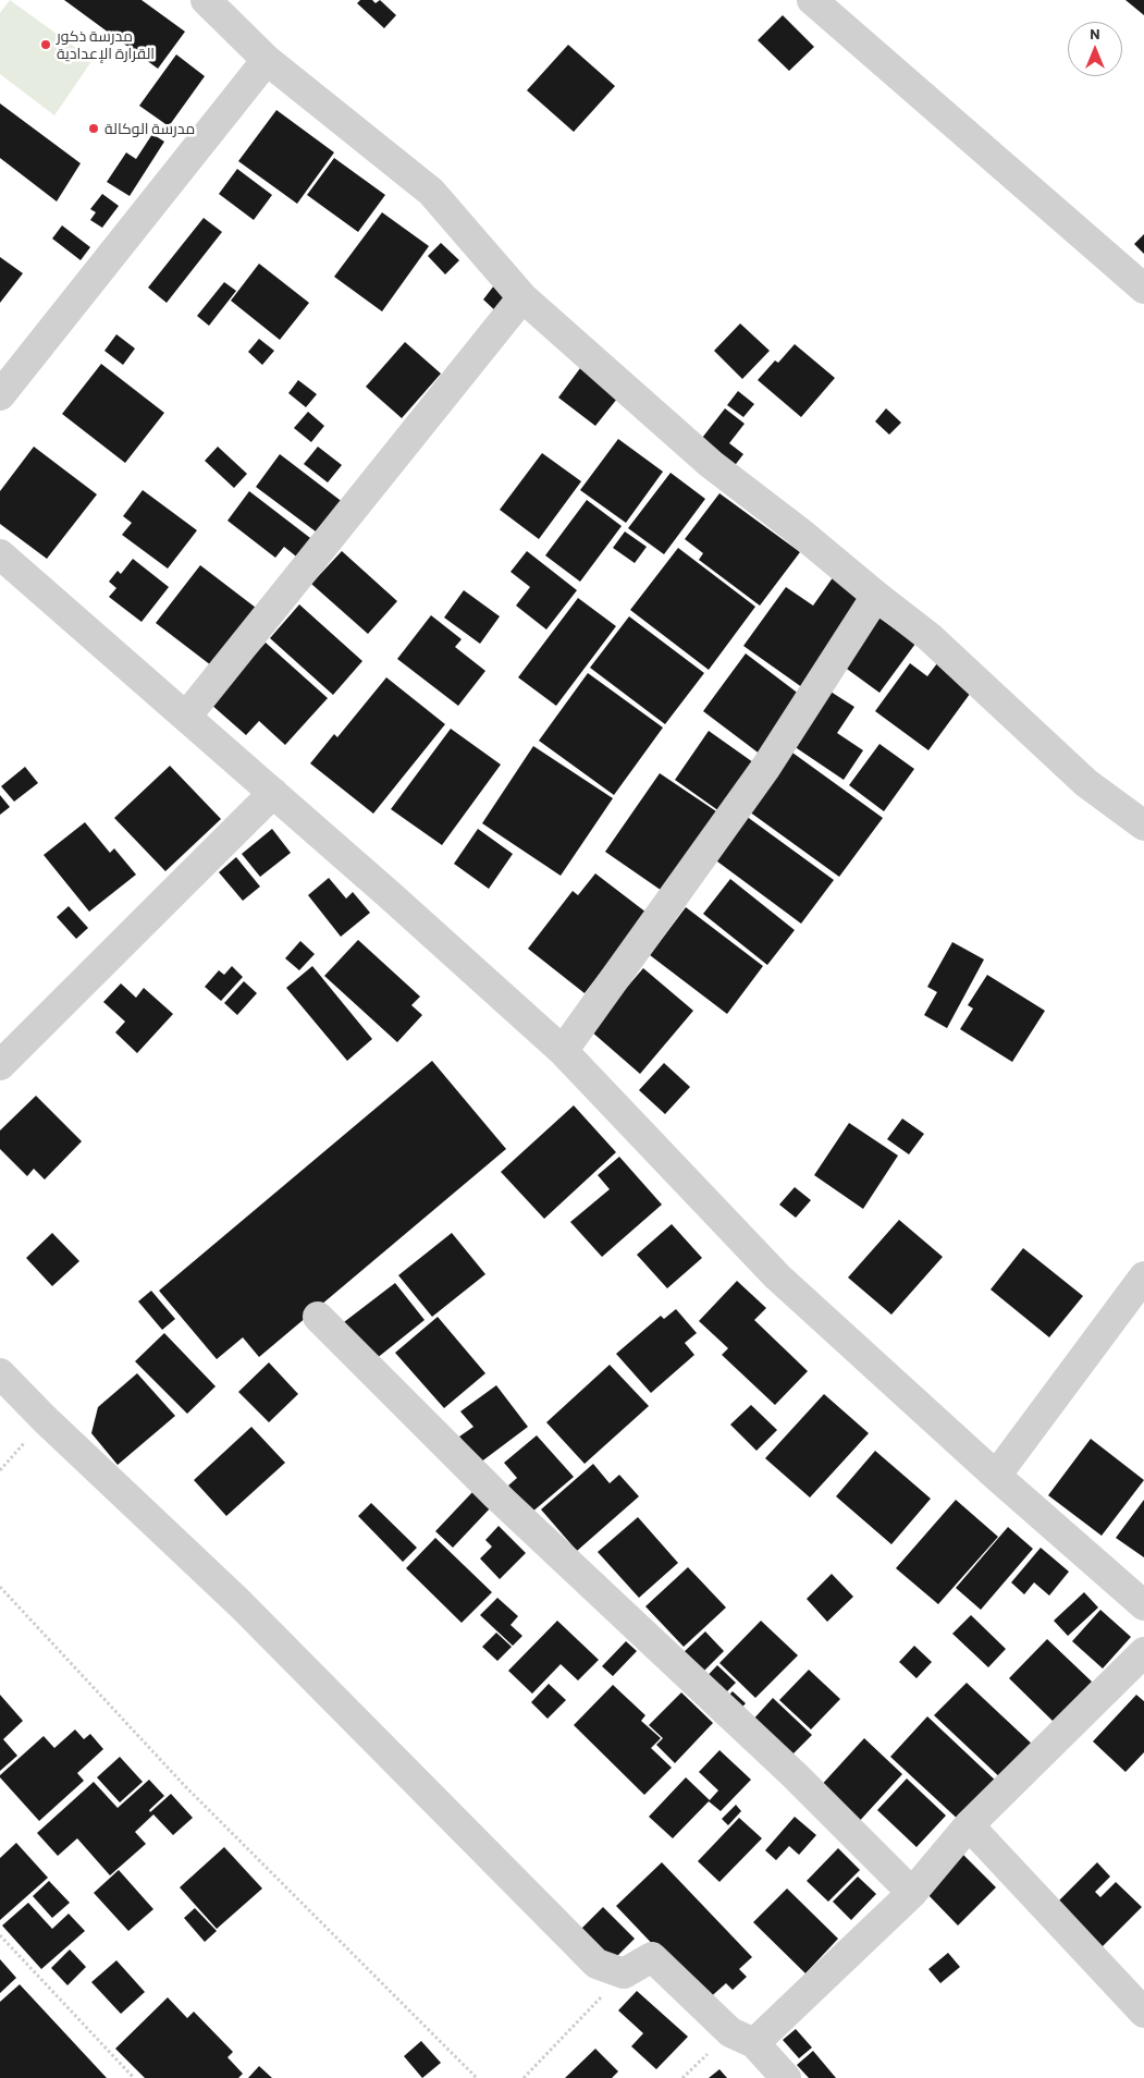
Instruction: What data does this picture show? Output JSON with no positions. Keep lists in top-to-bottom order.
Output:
{
  "places": ["مدرسة ذكور القرارة الإعدادية", "مدرسة الوكالة"],
  "north": "top"
}
